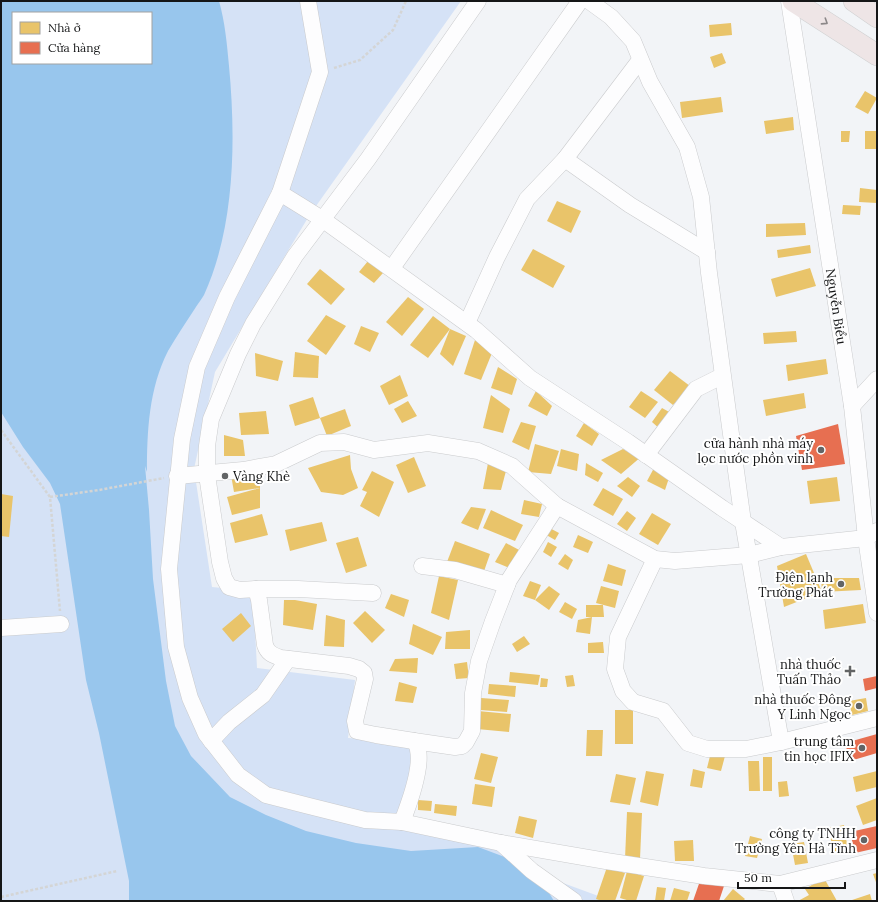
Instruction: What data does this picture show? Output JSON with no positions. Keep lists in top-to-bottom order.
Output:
{
  "streets": {
    "street": ["Nguyễn Biểu"]
  },
  "places": {
    "other": [
      "cửa hành nhà máy lọc nước phồn vinh",
      "Vàng Khè",
      "Điện lạnh Trường Phát",
      "nhà thuốc Đông Y Linh Ngọc",
      "trung tâm tin học IFIX",
      "công ty TNHH Trường Yên Hà Tĩnh"
    ],
    "health": ["nhà thuốc Tuấn Thảo"]
  },
  "legend": ["Nhà ở", "Cửa hàng"],
  "scale_bar": "50 m"
}
